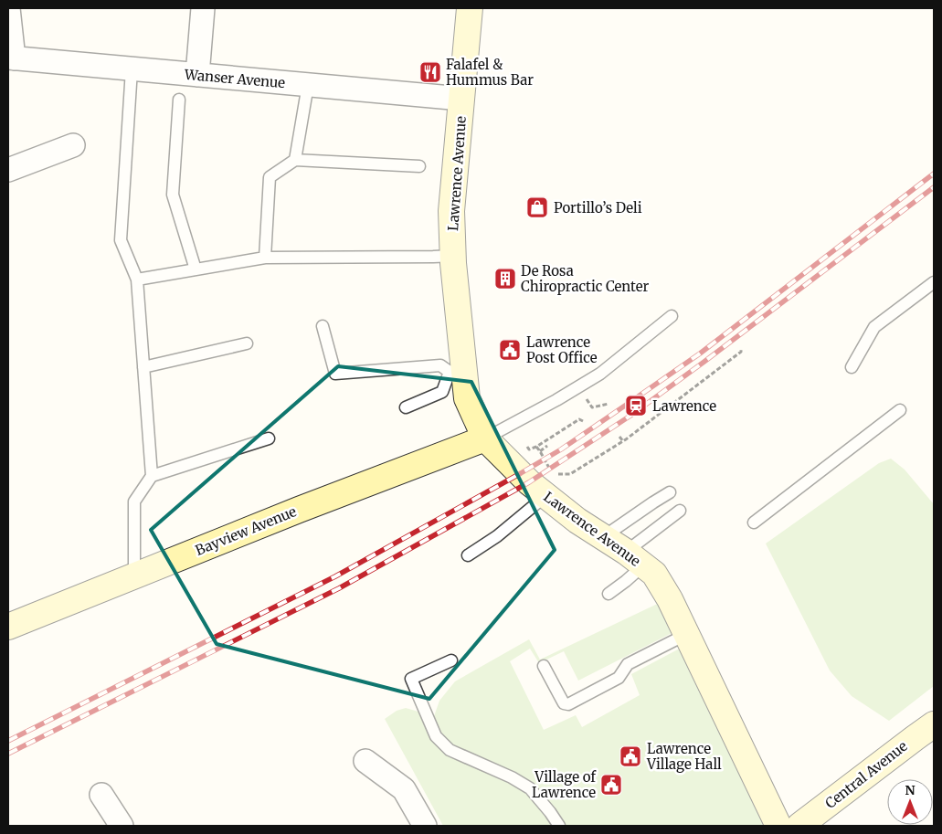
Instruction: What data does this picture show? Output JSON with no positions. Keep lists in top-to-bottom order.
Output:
{
  "streets": {
    "street": [
      "Wanser Avenue",
      "Lawrence Avenue",
      "Bayview Avenue",
      "Central Avenue"
    ]
  },
  "crossings": [
    ["Wanser Avenue", "Lawrence Avenue"],
    ["Lawrence Avenue", "Bayview Avenue"]
  ],
  "places": {
    "restaurant": ["Falafel & Hummus Bar"],
    "shop": ["Portillo’s Deli"],
    "building": ["De Rosa Chiropractic Center"],
    "public building": ["Lawrence Post Office", "Lawrence Village Hall", "Village of Lawrence"],
    "station": ["Lawrence"]
  },
  "north": "top"
}
